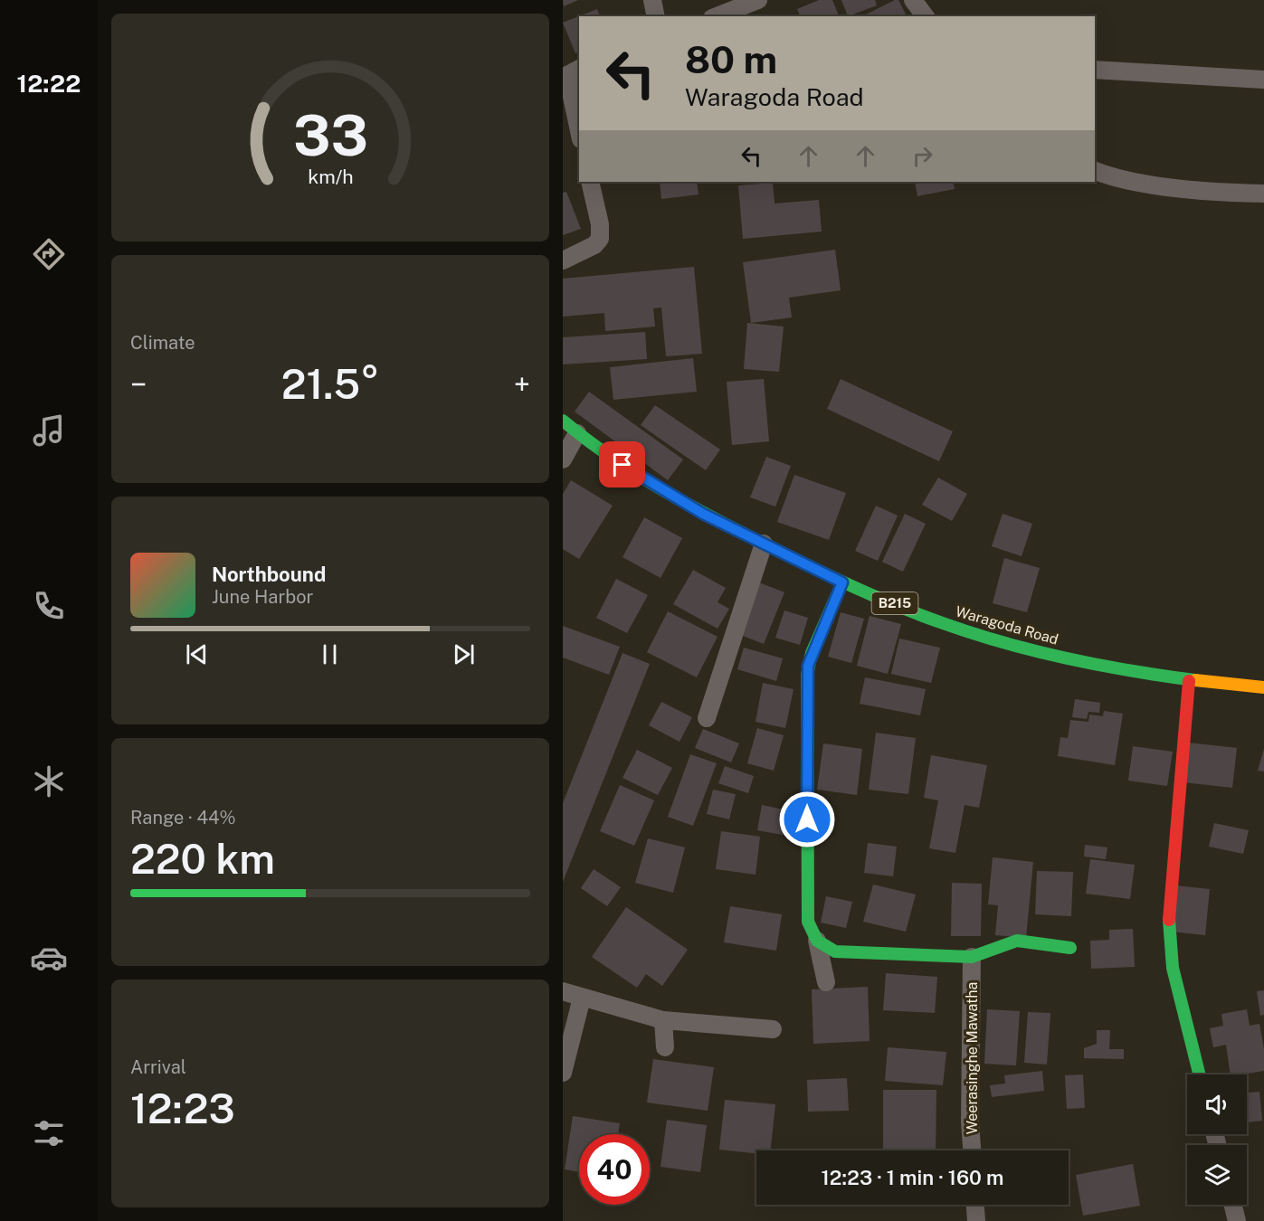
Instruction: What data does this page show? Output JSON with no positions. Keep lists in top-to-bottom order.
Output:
{
  "streets": {
    "street": ["B215", "Waragoda Road", "Weerasinghe Mawatha"]
  },
  "page": {
    "tabs": "12:22",
    "turn": ["80 m", "Waragoda Road"],
    "tile": [
      "Climate",
      ["Range · 44%", "220 km"],
      ["Arrival", "12:23"]
    ],
    "heat": ["−", "21.5°", "+"],
    "song": ["Northbound", "June Harbor"],
    "limit": "40",
    "trip": "12:23 · 1 min · 160 m",
    "gauge": ["33", "km/h"]
  }
}
